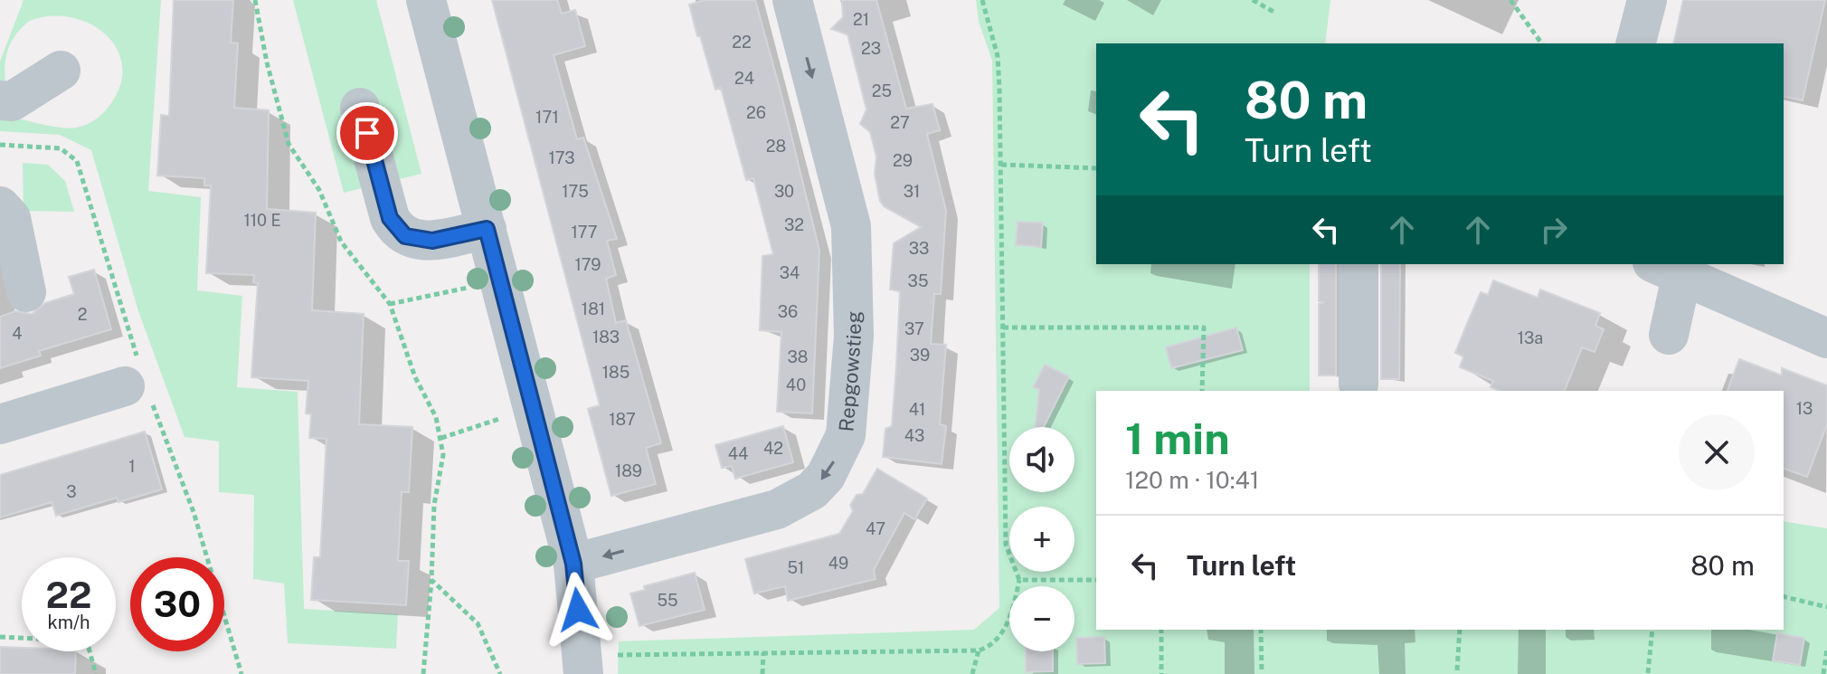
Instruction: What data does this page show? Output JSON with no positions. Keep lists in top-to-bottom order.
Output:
{
  "streets": {
    "street": ["Repgowstieg"]
  },
  "house_numbers": [
    "21",
    "22",
    "23",
    "24",
    "25",
    "26",
    "171",
    "27",
    "28",
    "173",
    "29",
    "175",
    "30",
    "31",
    "110 E",
    "32",
    "177",
    "33",
    "179",
    "34",
    "35",
    "181",
    "36",
    "2",
    "37",
    "4",
    "183",
    "13a",
    "39",
    "38",
    "185",
    "40",
    "13",
    "41",
    "187",
    "43",
    "42",
    "44",
    "1",
    "189",
    "3",
    "47",
    "49",
    "51",
    "55"
  ],
  "page": {
    "turn": ["80 m", "Turn left"],
    "heading": ["1 min", "120 m · 10:41"],
    "map_buttons": ["+", "−"],
    "list": [
      {
        "name": "Turn left",
        "value": "80 m"
      }
    ],
    "speed": "22 km/h",
    "limit": "30"
  }
}
